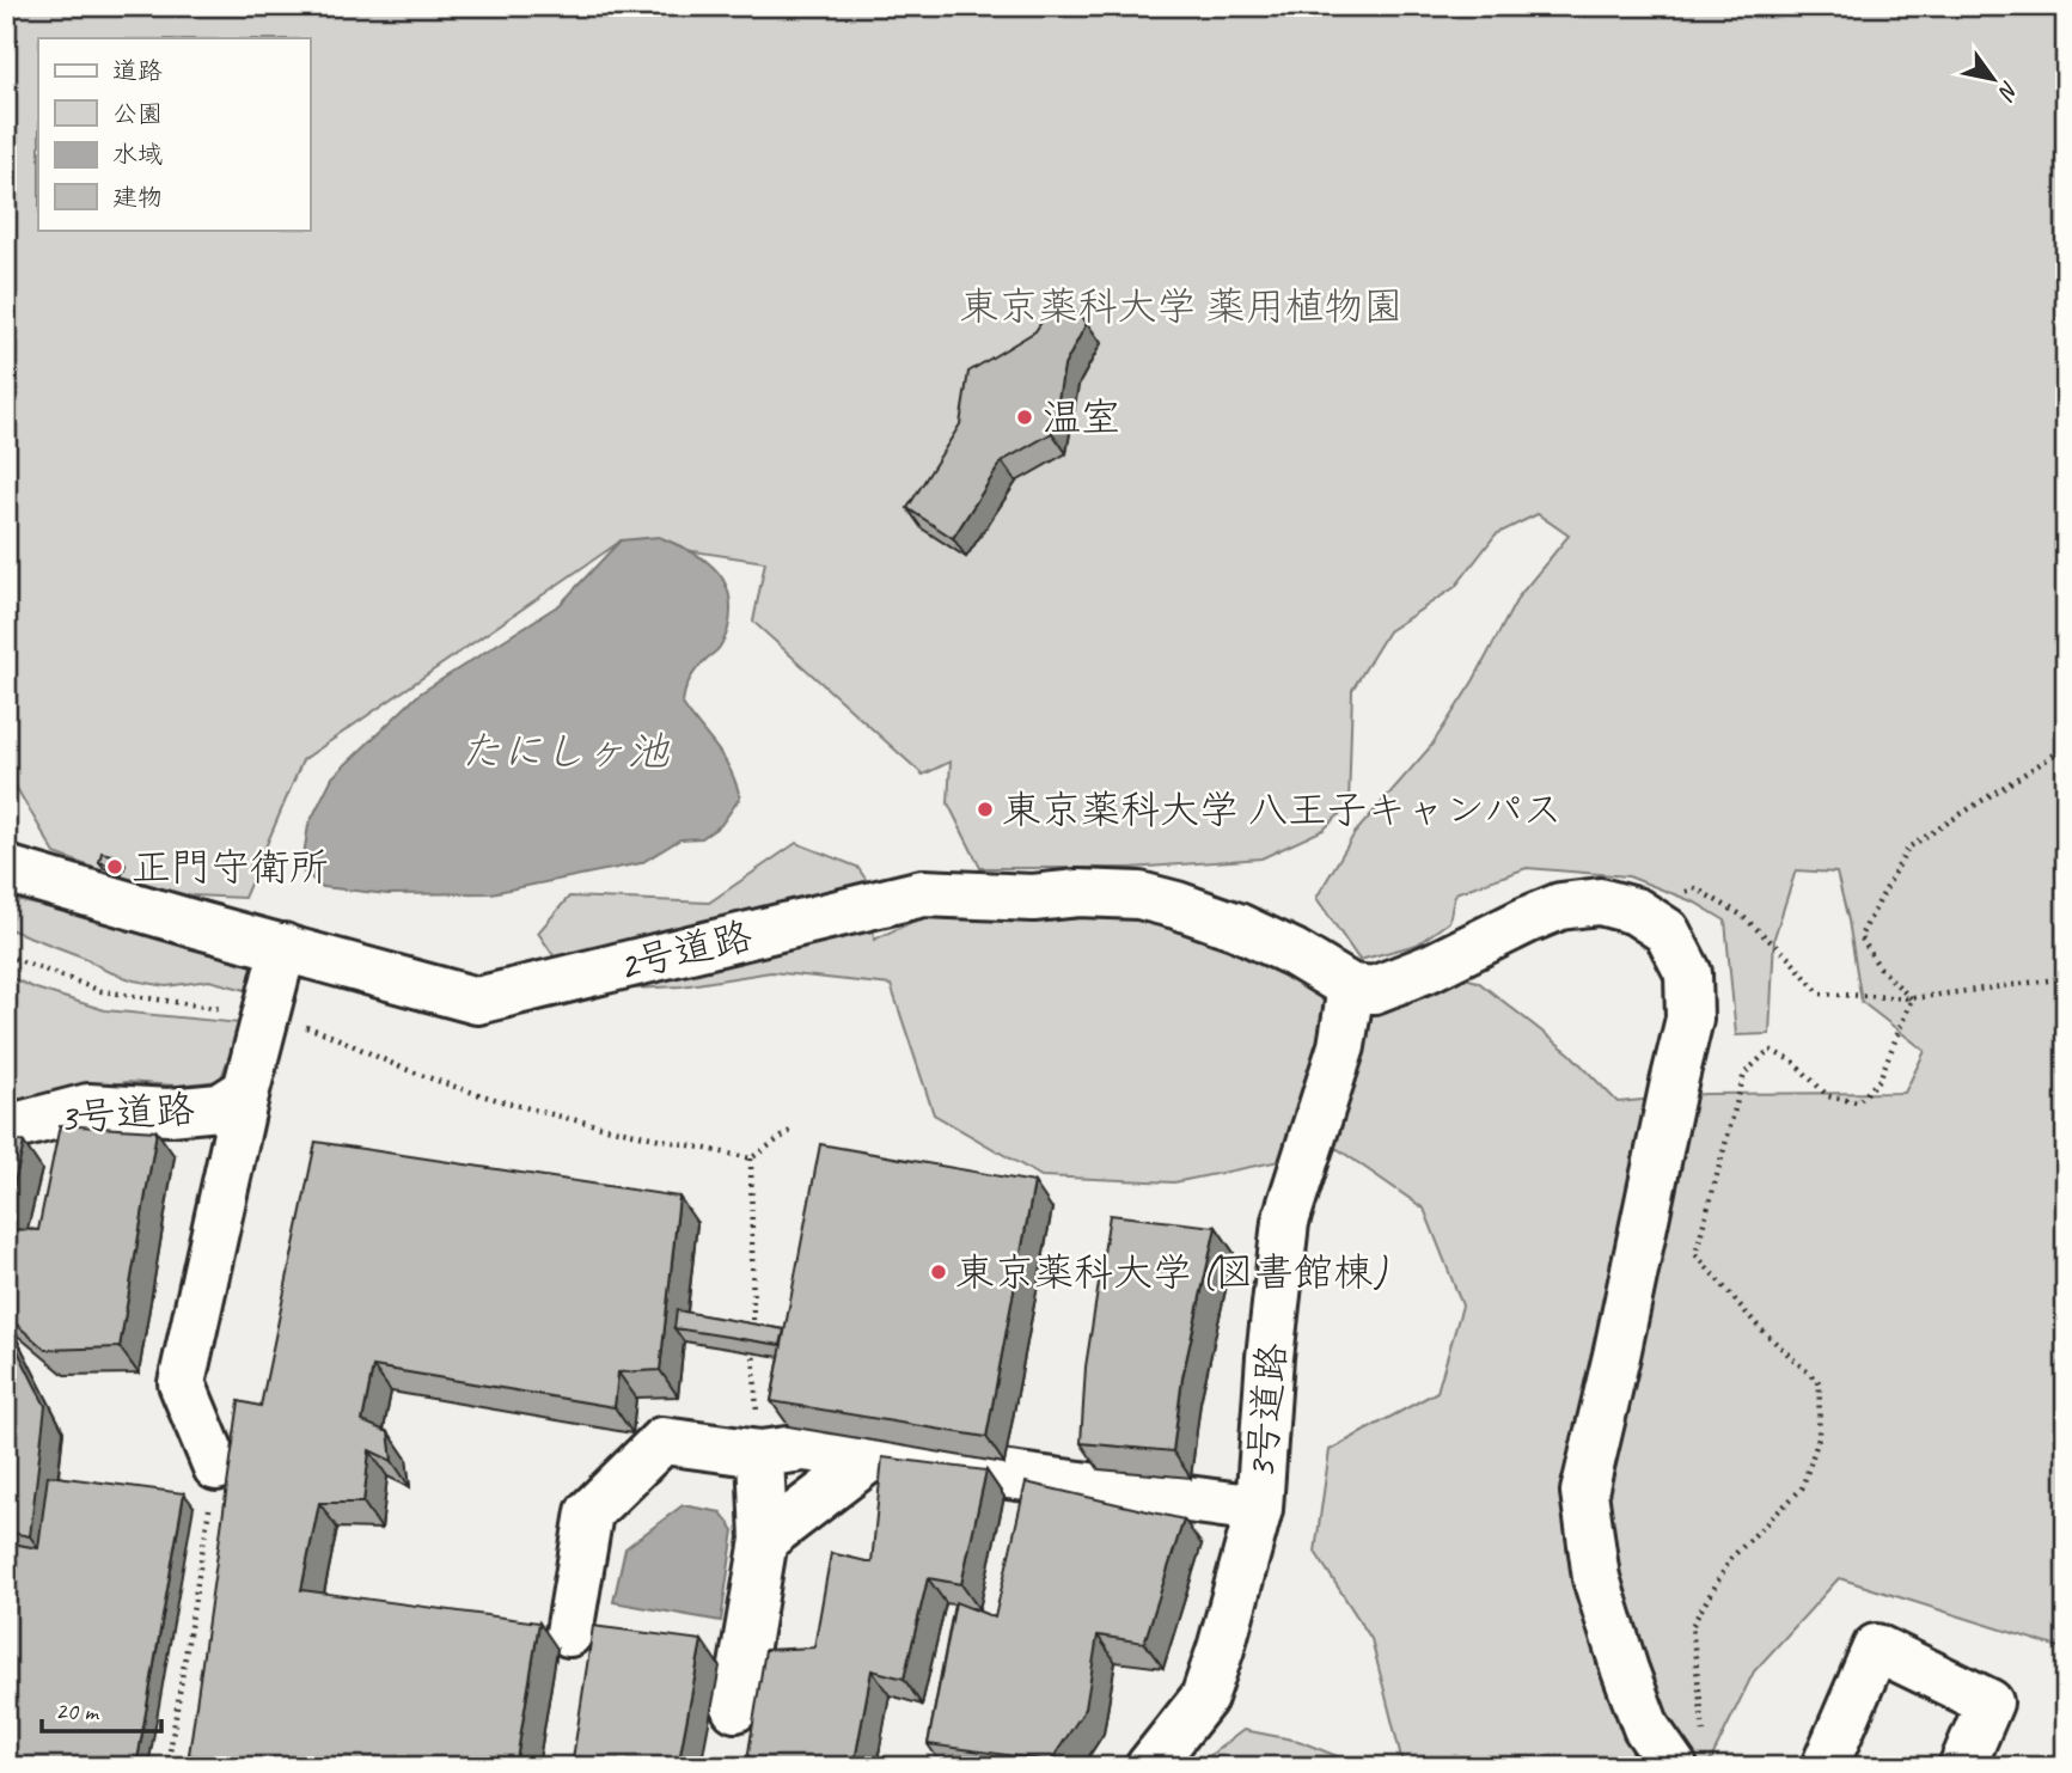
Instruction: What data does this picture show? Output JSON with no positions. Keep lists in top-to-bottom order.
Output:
{
  "streets": {
    "lane": ["2号道路", "3号道路"]
  },
  "crossings": [
    ["2号道路", "3号道路"]
  ],
  "water": ["たにしヶ池"],
  "parks": ["東京薬科大学 薬用植物園"],
  "places": [
    "温室",
    "東京薬科大学 八王子キャンパス",
    "正門守衛所",
    "東京薬科大学 (図書館棟)"
  ],
  "legend": [
    "道路",
    "公園",
    "水域",
    "建物"
  ],
  "scale_bar": "20 m",
  "north": "bottom right"
}
